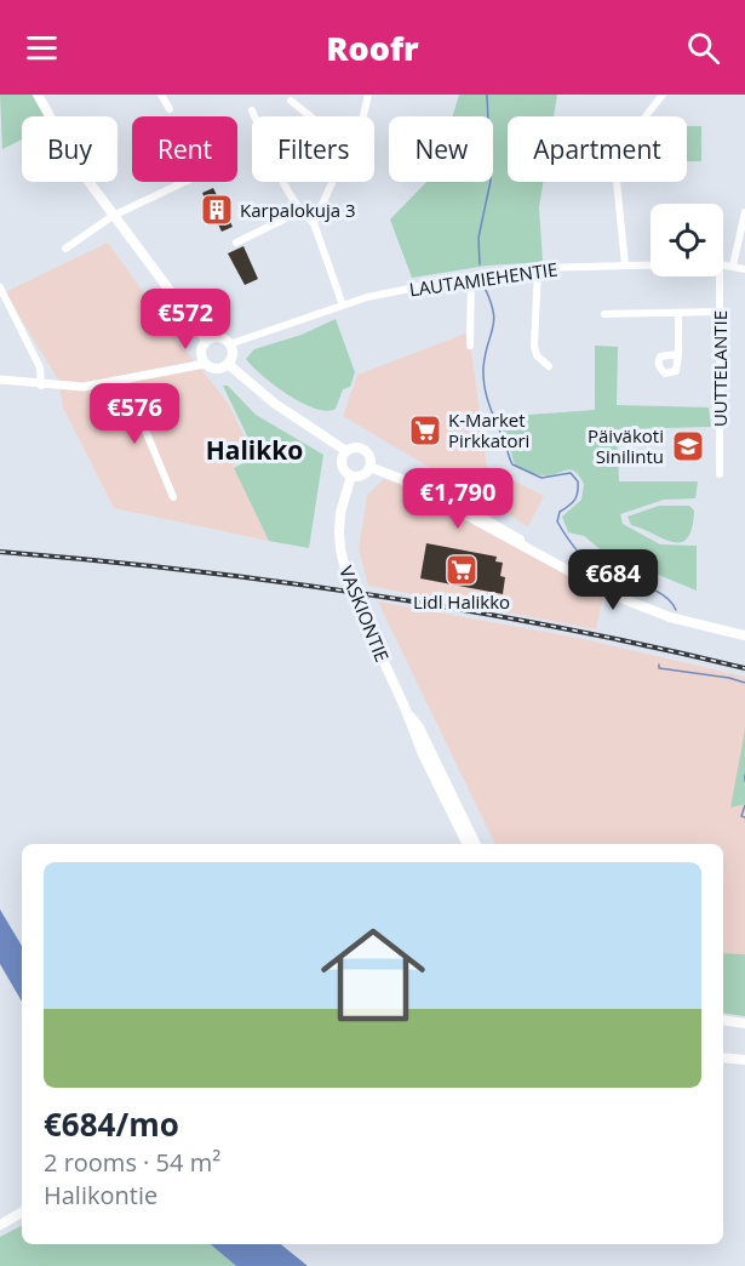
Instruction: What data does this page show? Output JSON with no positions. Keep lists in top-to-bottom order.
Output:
{
  "streets": {
    "main road": ["VASKIONTIE"],
    "street": ["LAUTAMIEHENTIE", "UUTTELANTIE"]
  },
  "districts": ["Halikko"],
  "places": {
    "building": ["Karpalokuja 3"],
    "supermarket": ["K-Market Pirkkatori", "Lidl Halikko"],
    "school or university": ["Päiväkoti Sinilintu"]
  },
  "page": {
    "header": "Roofr",
    "chip": [
      "Buy",
      "Rent",
      "Filters",
      "New",
      "Apartment"
    ],
    "price": [
      "€572",
      "€576",
      "€1,790",
      "€684"
    ],
    "list": [
      {
        "name": "€684/mo",
        "note": "2 rooms · 54 m² · Halikontie"
      }
    ]
  }
}
